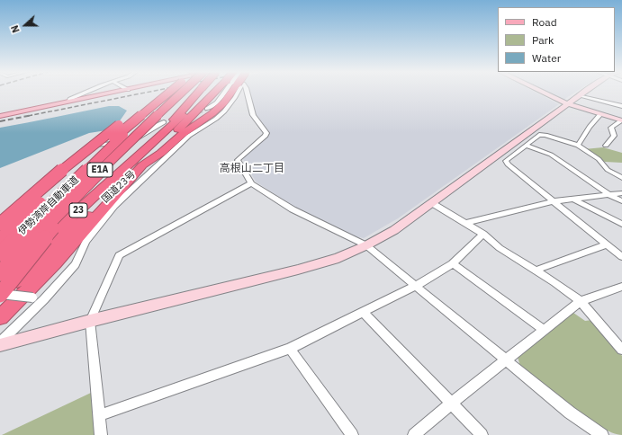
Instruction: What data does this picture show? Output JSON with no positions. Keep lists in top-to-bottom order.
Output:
{
  "streets": {
    "highway": [
      "E1A",
      "国道23号",
      "伊勢湾岸自動車道",
      "23"
    ]
  },
  "districts": ["高根山二丁目"],
  "legend": ["Road", "Park", "Water"],
  "north": "left"
}
